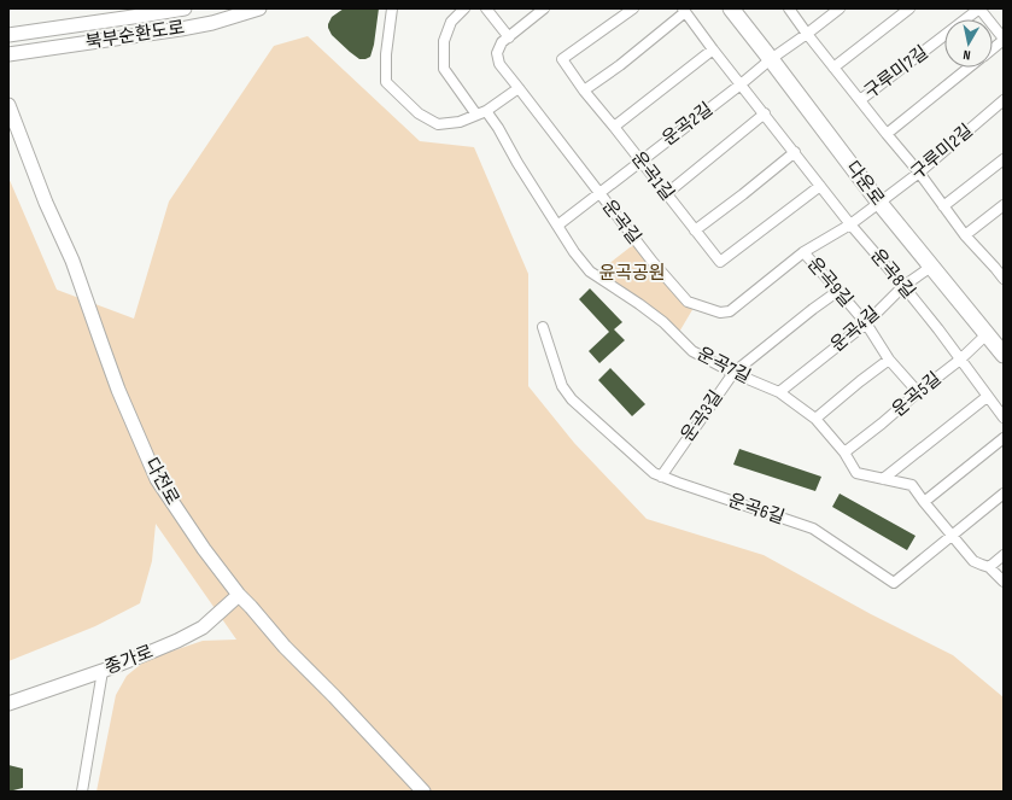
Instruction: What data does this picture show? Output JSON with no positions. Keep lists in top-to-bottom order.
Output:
{
  "streets": {
    "main road": [
      "북부순환도로",
      "다운로",
      "다전로",
      "종가로"
    ],
    "street": [
      "구루미7길",
      "운곡2길",
      "구루미2길",
      "운곡1길",
      "운곡길",
      "운곡8길",
      "운곡9길",
      "운곡4길",
      "운곡7길",
      "운곡5길",
      "운곡3길",
      "운곡6길"
    ]
  },
  "crossings": [
    ["구루미7길", "운곡2길"],
    ["구루미7길", "구루미2길"],
    ["운곡2길", "운곡1길"],
    ["운곡2길", "다운로"],
    ["운곡2길", "운곡길"],
    ["운곡2길", "운곡8길"],
    ["운곡2길", "운곡7길"],
    ["구루미2길", "다운로"],
    ["구루미2길", "운곡길"],
    ["운곡1길", "운곡8길"],
    ["다운로", "운곡길"],
    ["다운로", "운곡4길"],
    ["다운로", "운곡5길"],
    ["운곡길", "운곡8길"],
    ["운곡길", "운곡9길"],
    ["운곡8길", "운곡4길"],
    ["운곡8길", "운곡5길"],
    ["운곡9길", "운곡4길"],
    ["운곡9길", "운곡5길"],
    ["운곡9길", "운곡3길"],
    ["운곡4길", "운곡7길"],
    ["운곡7길", "운곡5길"],
    ["운곡7길", "운곡3길"],
    ["운곡7길", "운곡6길"],
    ["운곡3길", "운곡6길"],
    ["다전로", "종가로"]
  ],
  "parks": ["윤곡공원"],
  "north": "bottom"
}
